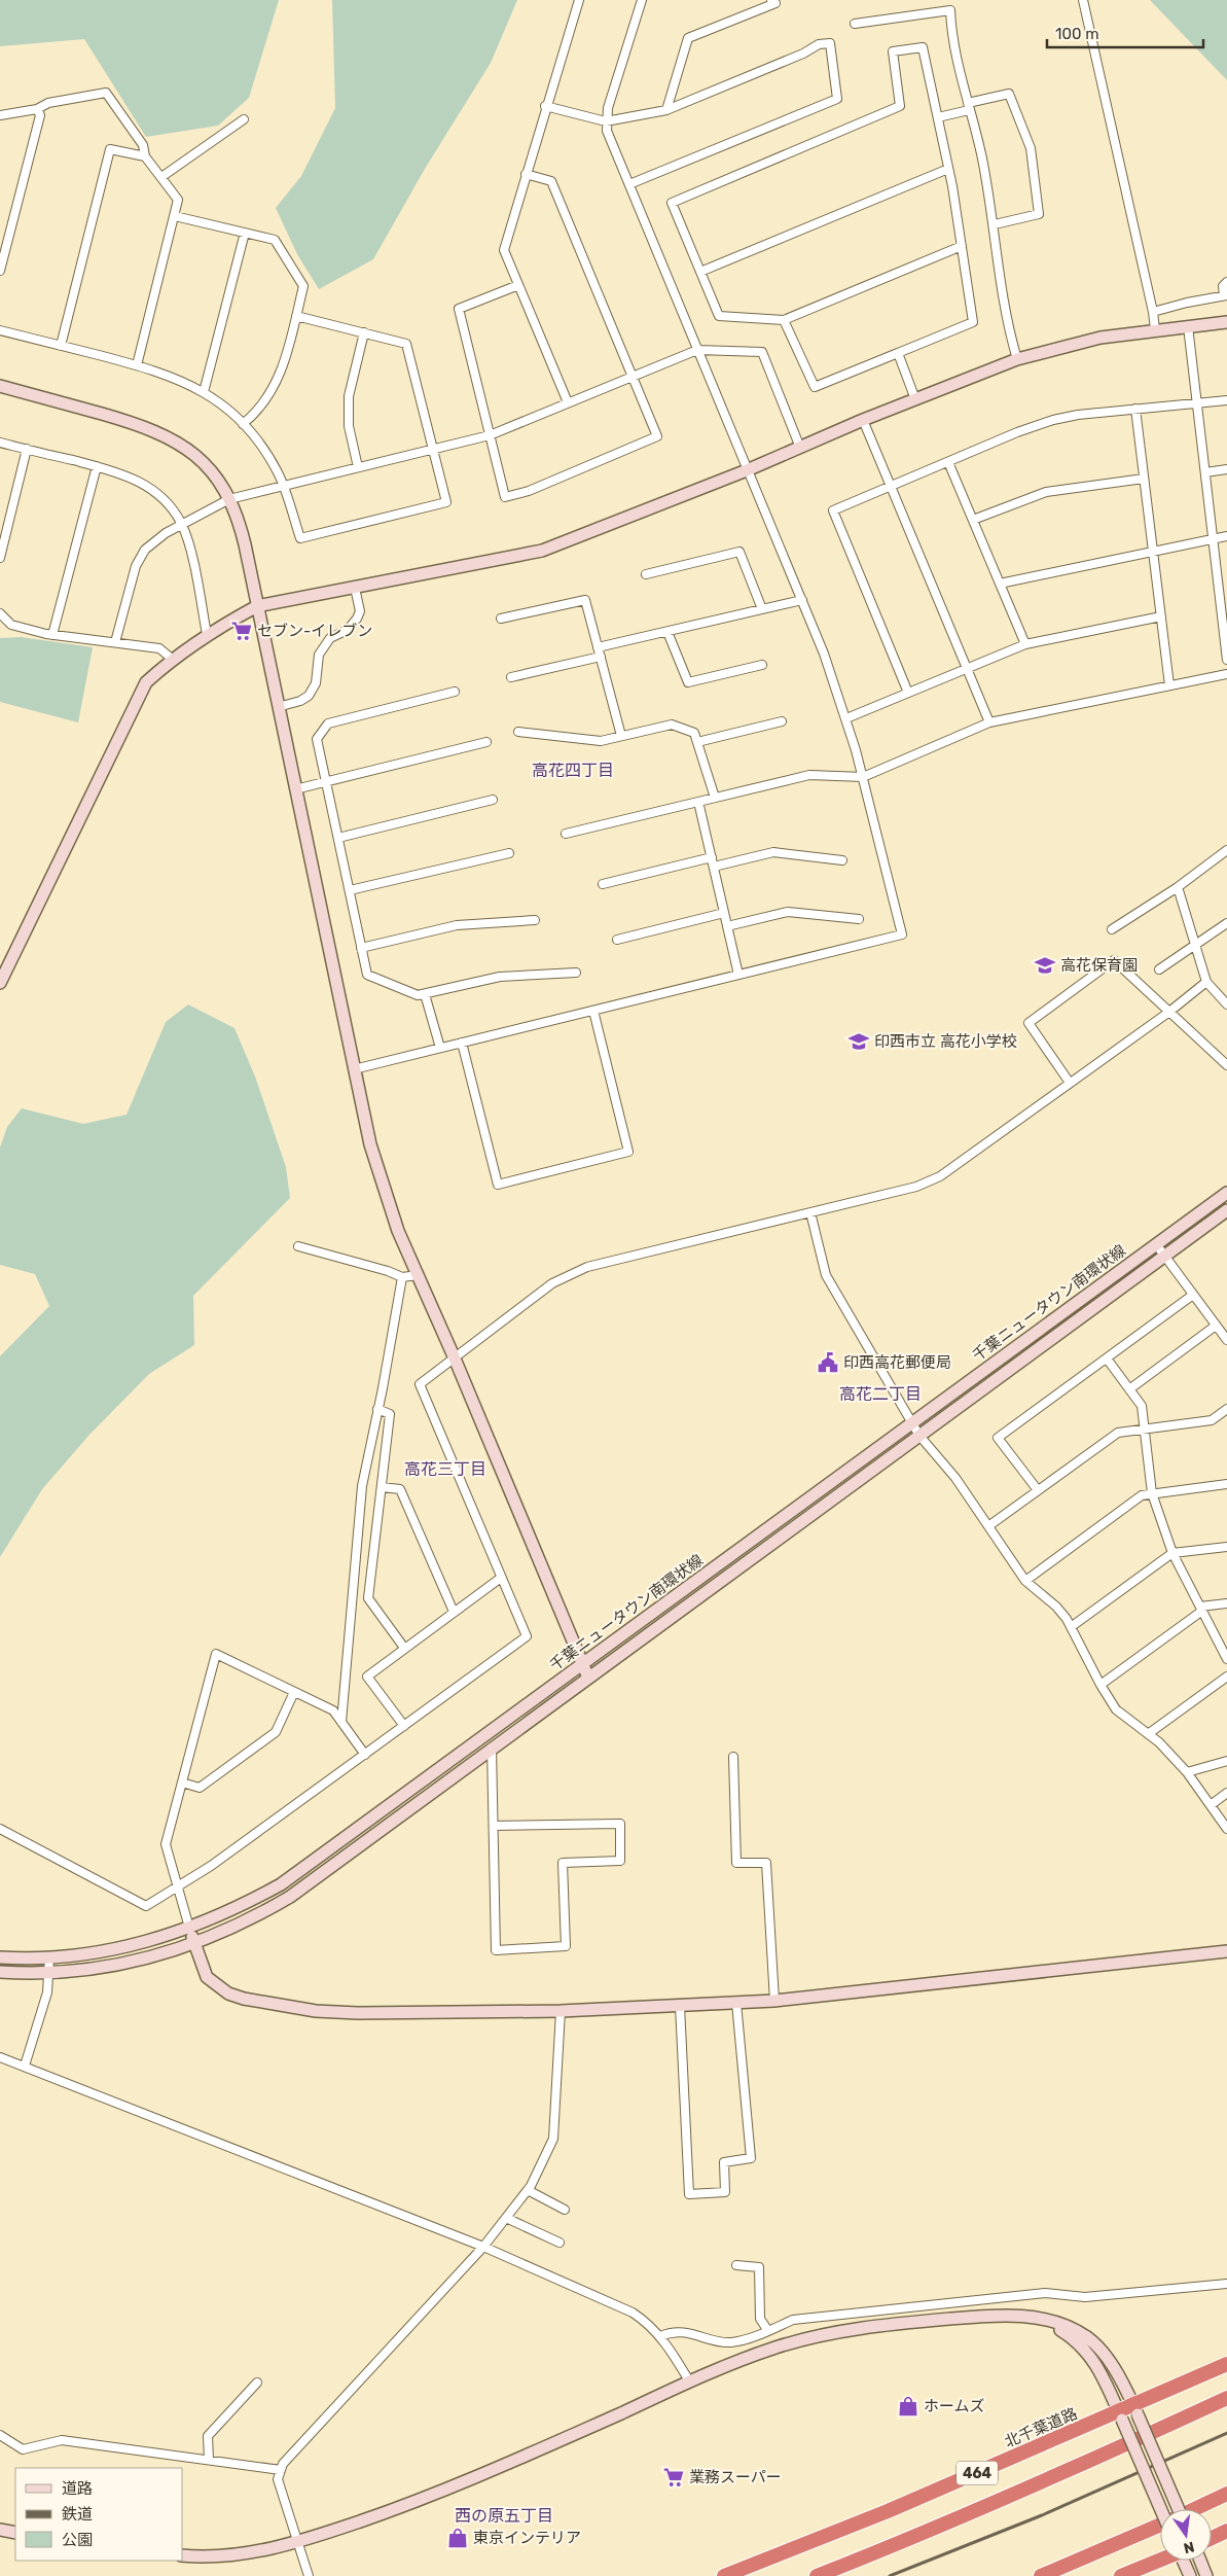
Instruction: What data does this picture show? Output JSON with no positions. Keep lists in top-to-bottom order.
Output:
{
  "streets": {
    "highway": ["北千葉道路", "464"],
    "street": ["千葉ニュータウン南環状線"]
  },
  "districts": [
    "高花四丁目",
    "高花二丁目",
    "高花三丁目",
    "西の原五丁目"
  ],
  "places": {
    "supermarket": ["セブン-イレブン", "業務スーパー"],
    "school or university": ["高花保育園", "印西市立 高花小学校"],
    "public building": ["印西高花郵便局"],
    "shop": ["ホームズ", "東京インテリア"]
  },
  "legend": ["道路", "鉄道", "公園"],
  "scale_bar": "100 m",
  "north": "bottom"
}
